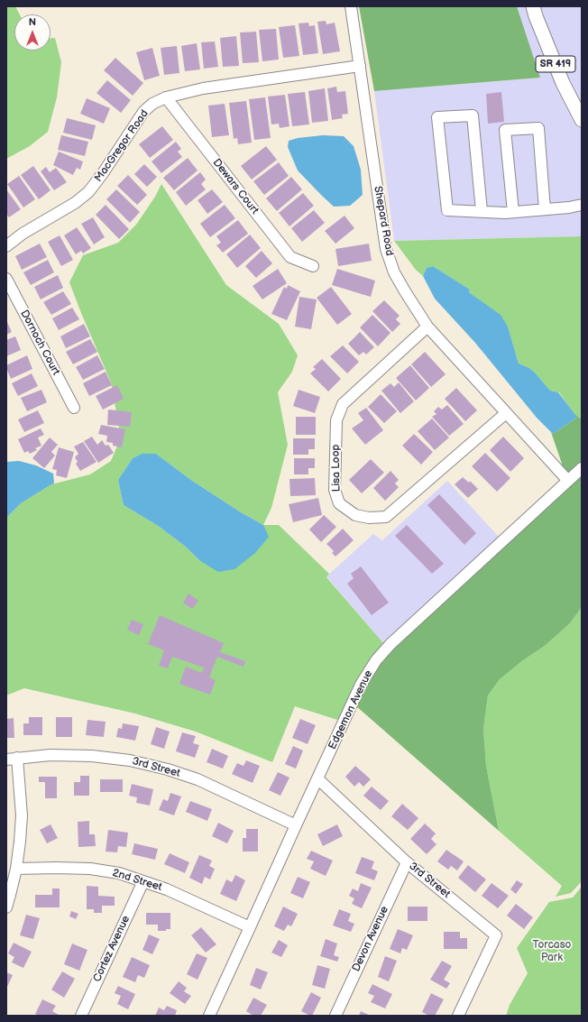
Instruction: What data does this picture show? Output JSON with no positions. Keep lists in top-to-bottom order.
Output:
{
  "streets": {
    "main road": ["SR 419"],
    "street": [
      "MacGregor Road",
      "Dewars Court",
      "Shepard Road",
      "Dornoch Court",
      "Lisa Loop",
      "Edgemon Avenue",
      "3rd Street",
      "2nd Street",
      "Devon Avenue",
      "Cortez Avenue"
    ]
  },
  "crossings": [
    ["MacGregor Road", "Dewars Court"],
    ["MacGregor Road", "Shepard Road"],
    ["Shepard Road", "Lisa Loop"],
    ["Shepard Road", "Edgemon Avenue"],
    ["Edgemon Avenue", "3rd Street"],
    ["Edgemon Avenue", "2nd Street"],
    ["3rd Street", "Devon Avenue"],
    ["2nd Street", "Cortez Avenue"]
  ],
  "parks": ["Torcaso Park"],
  "north": "top"
}
